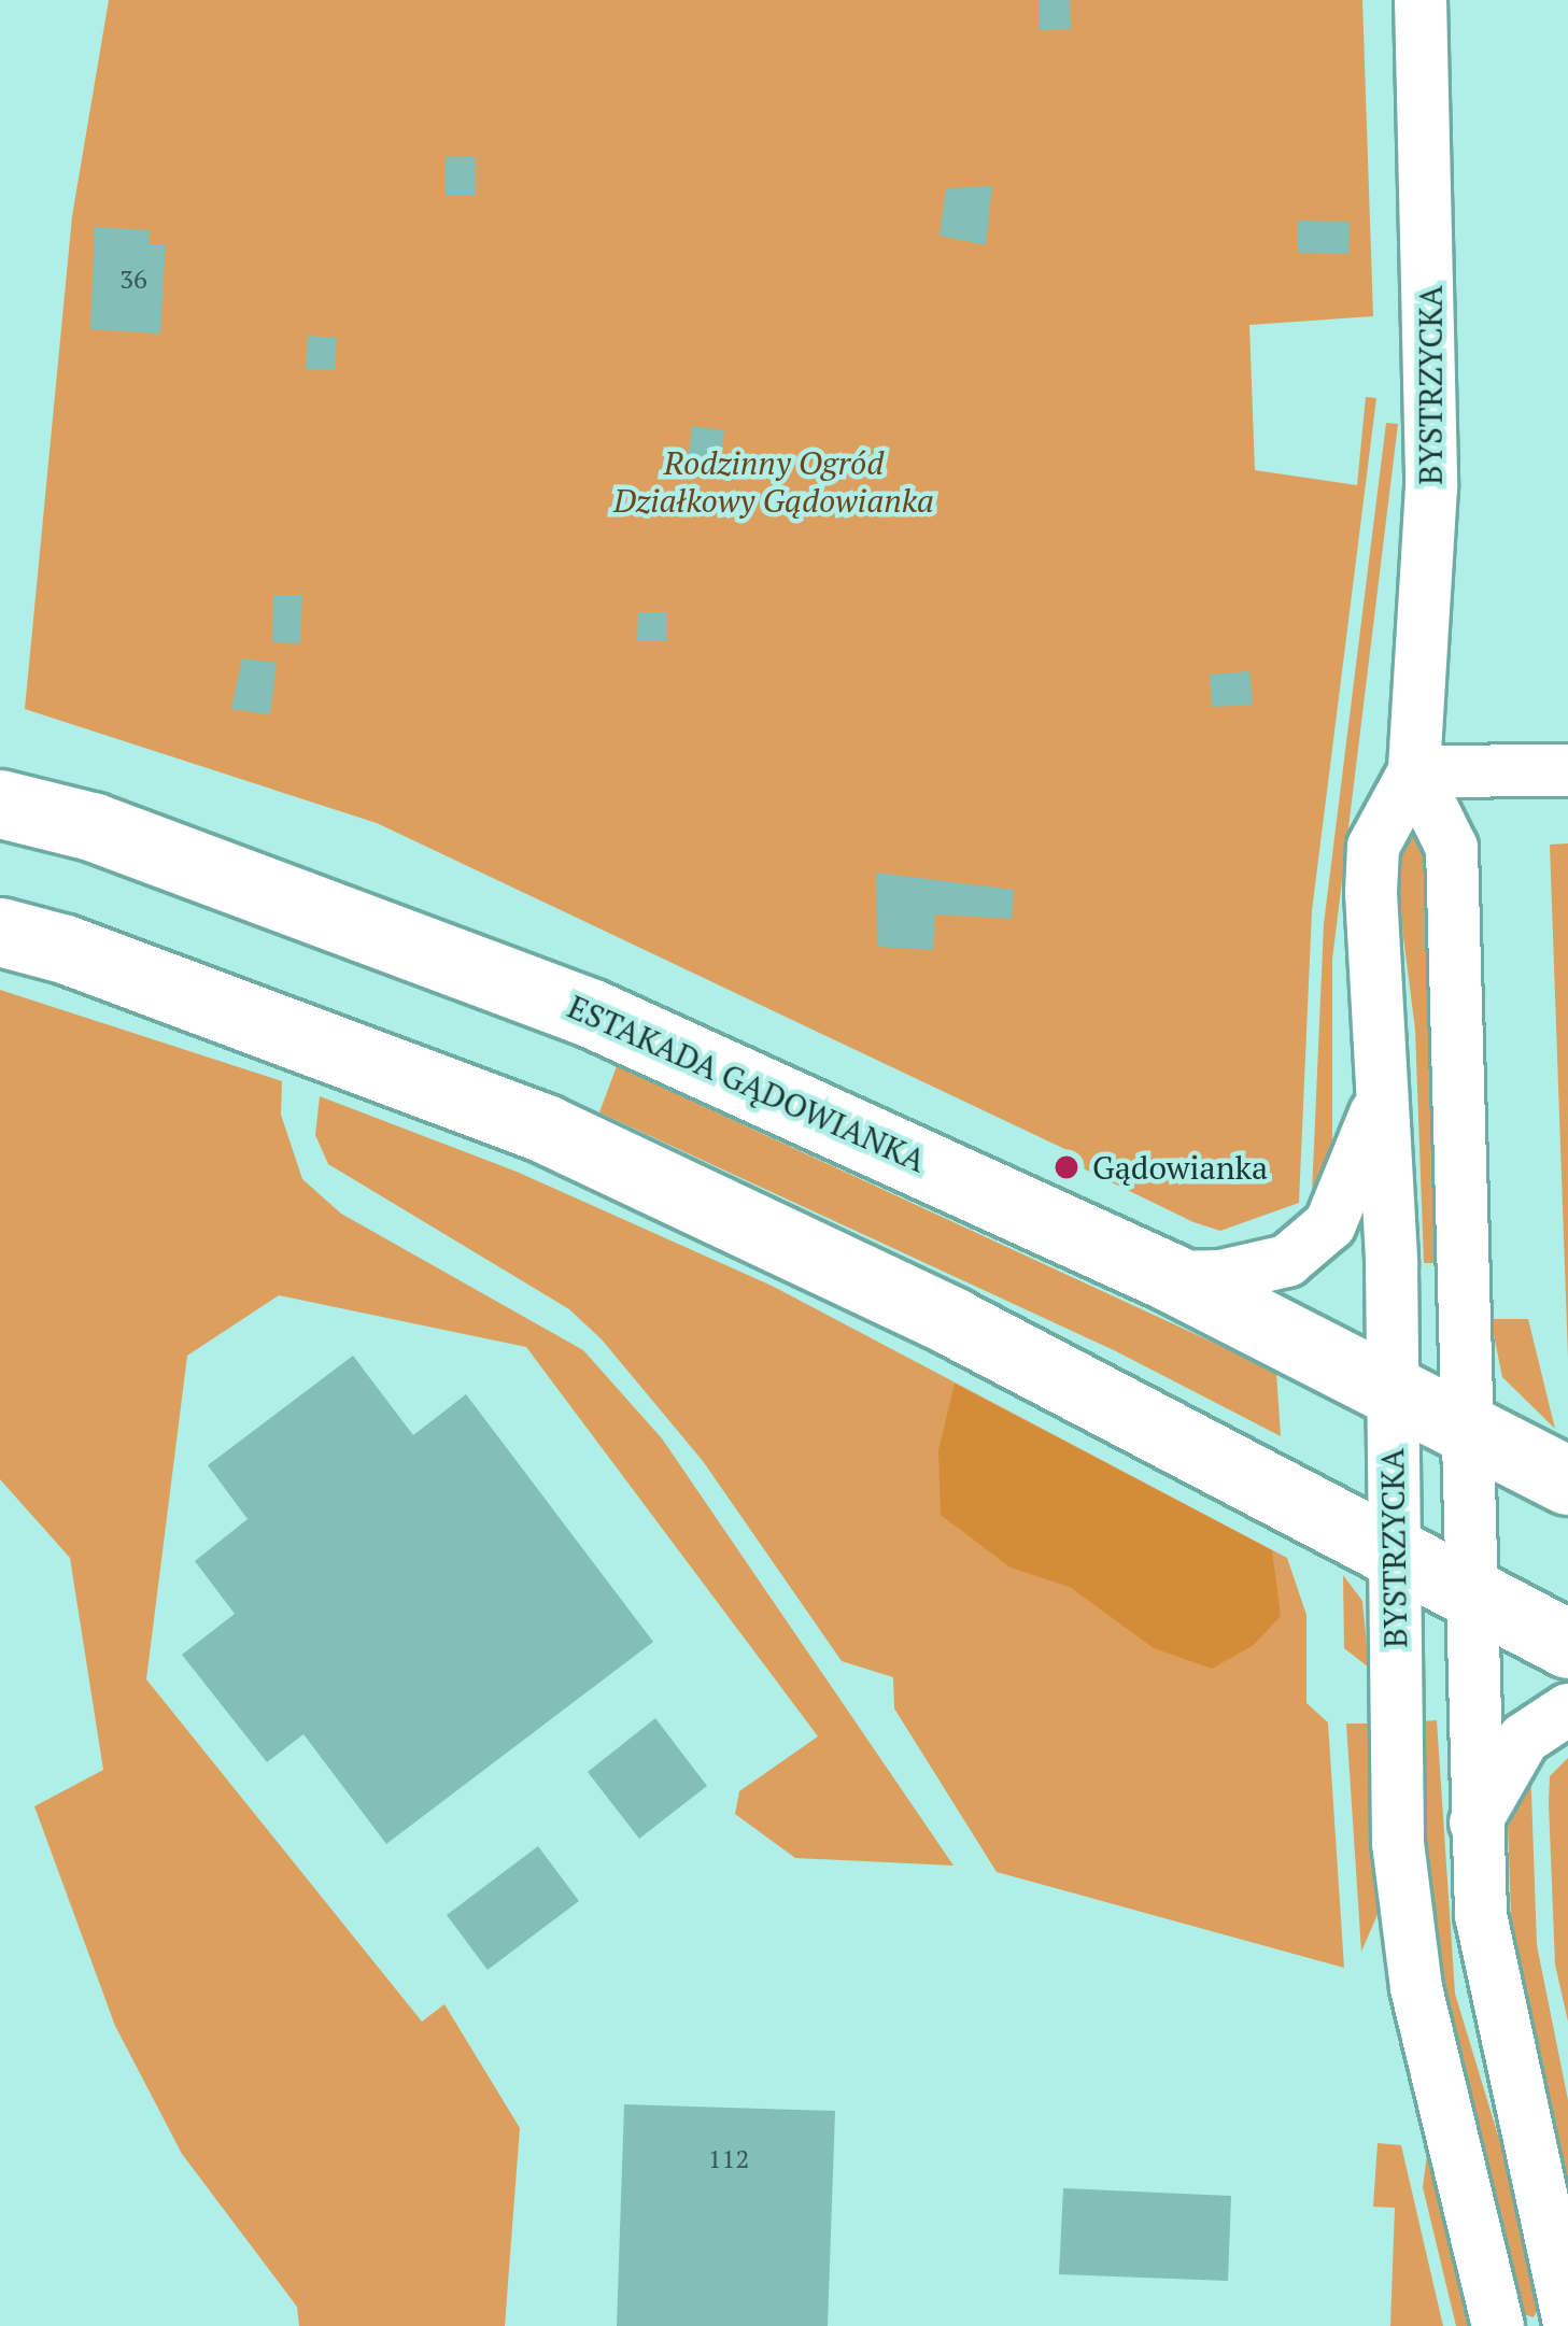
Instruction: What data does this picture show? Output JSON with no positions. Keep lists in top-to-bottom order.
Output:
{
  "streets": {
    "main road": ["ESTAKADA GĄDOWIANKA"],
    "street": ["BYSTRZYCKA"]
  },
  "crossings": [
    ["BYSTRZYCKA", "ESTAKADA GĄDOWIANKA"]
  ],
  "parks": ["Rodzinny Ogród Działkowy Gądowianka"],
  "places": ["Gądowianka"],
  "house_numbers": ["36", "112"]
}
